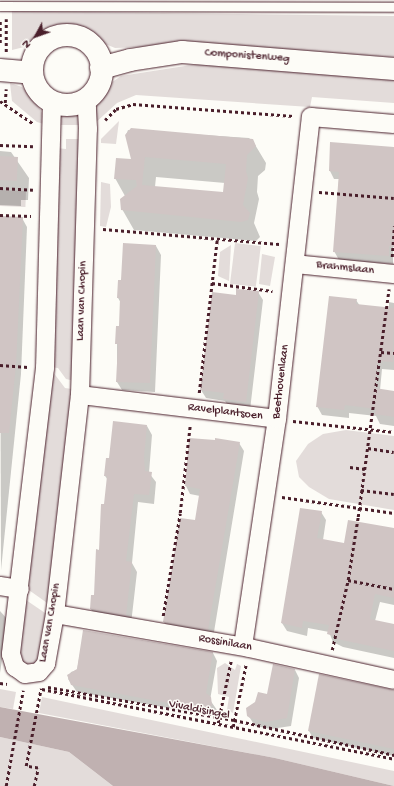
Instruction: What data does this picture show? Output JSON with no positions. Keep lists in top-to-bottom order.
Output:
{
  "streets": {
    "main road": ["Componistenweg"],
    "street": [
      "Brahmslaan",
      "Laan van Chopin",
      "Beethovenlaan",
      "Ravelplantsoen",
      "Rossinilaan"
    ],
    "path": ["Vivaldisingel"]
  },
  "crossings": [
    ["Componistenweg", "Laan van Chopin"],
    ["Brahmslaan", "Beethovenlaan"],
    ["Laan van Chopin", "Ravelplantsoen"],
    ["Laan van Chopin", "Rossinilaan"],
    ["Beethovenlaan", "Ravelplantsoen"],
    ["Beethovenlaan", "Rossinilaan"]
  ],
  "north": "bottom left"
}
